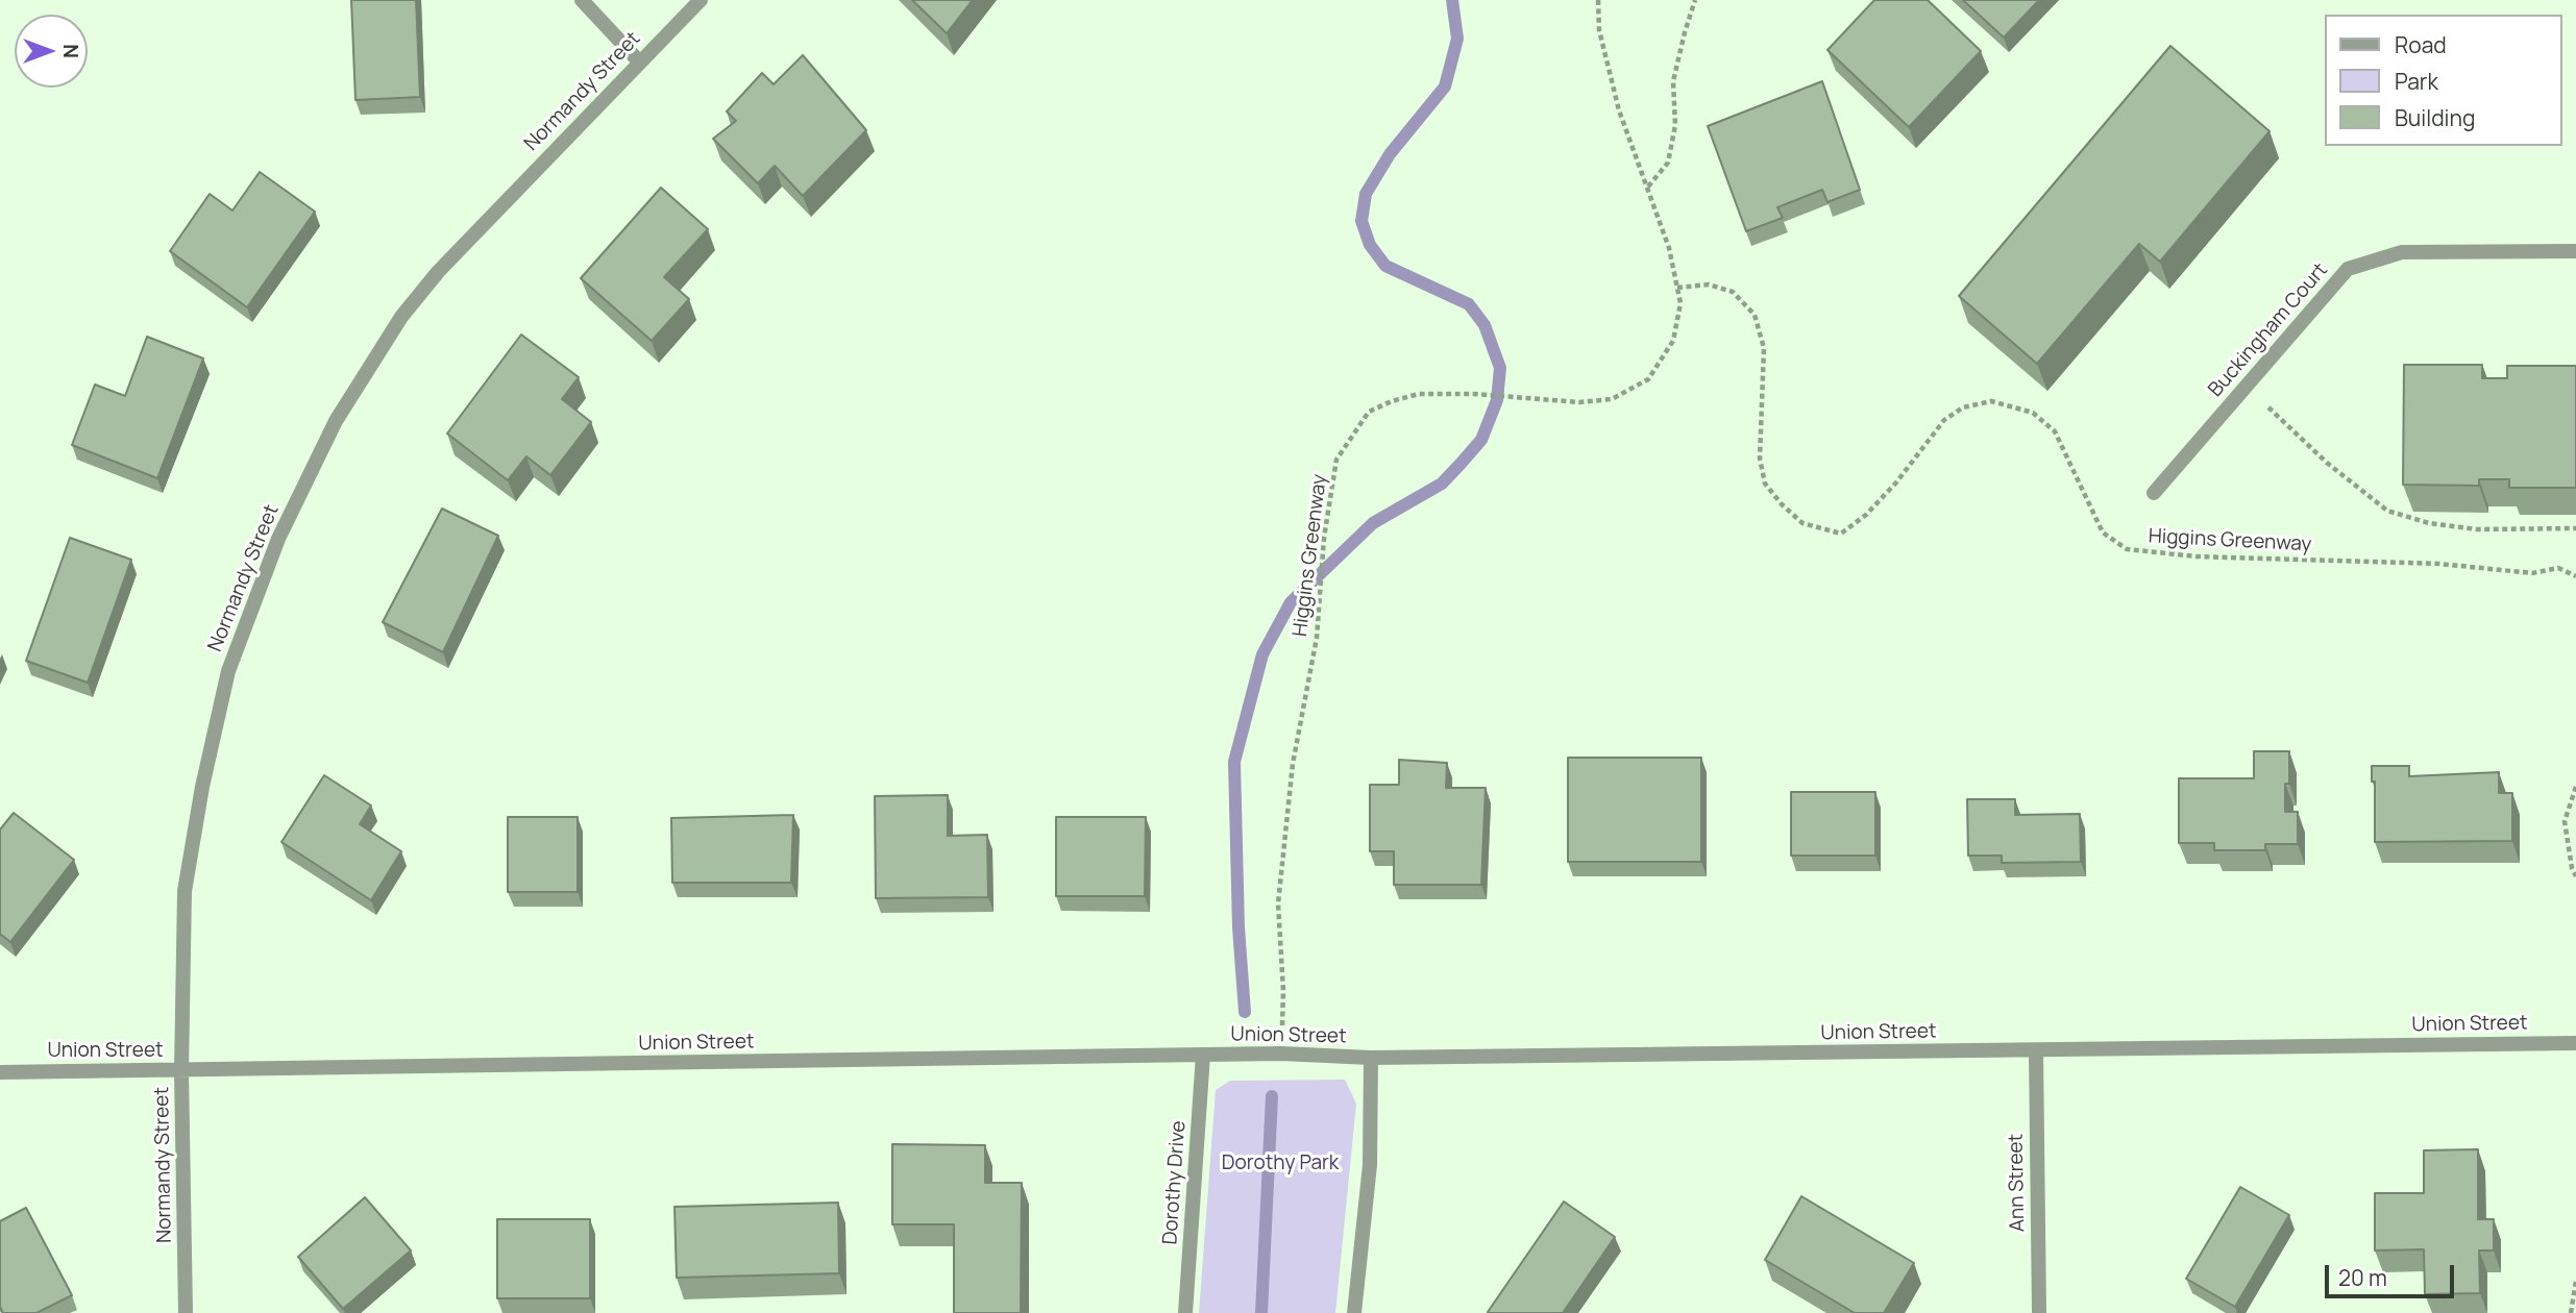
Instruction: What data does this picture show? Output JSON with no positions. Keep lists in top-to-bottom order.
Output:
{
  "streets": {
    "street": [
      "Normandy Street",
      "Buckingham Court",
      "Union Street",
      "Dorothy Drive",
      "Ann Street"
    ],
    "path": ["Higgins Greenway"]
  },
  "crossings": [
    ["Normandy Street", "Union Street"],
    ["Higgins Greenway", "Union Street"],
    ["Union Street", "Dorothy Drive"],
    ["Union Street", "Ann Street"]
  ],
  "parks": ["Dorothy Park"],
  "legend": ["Road", "Park", "Building"],
  "scale_bar": "20 m",
  "north": "right"
}
